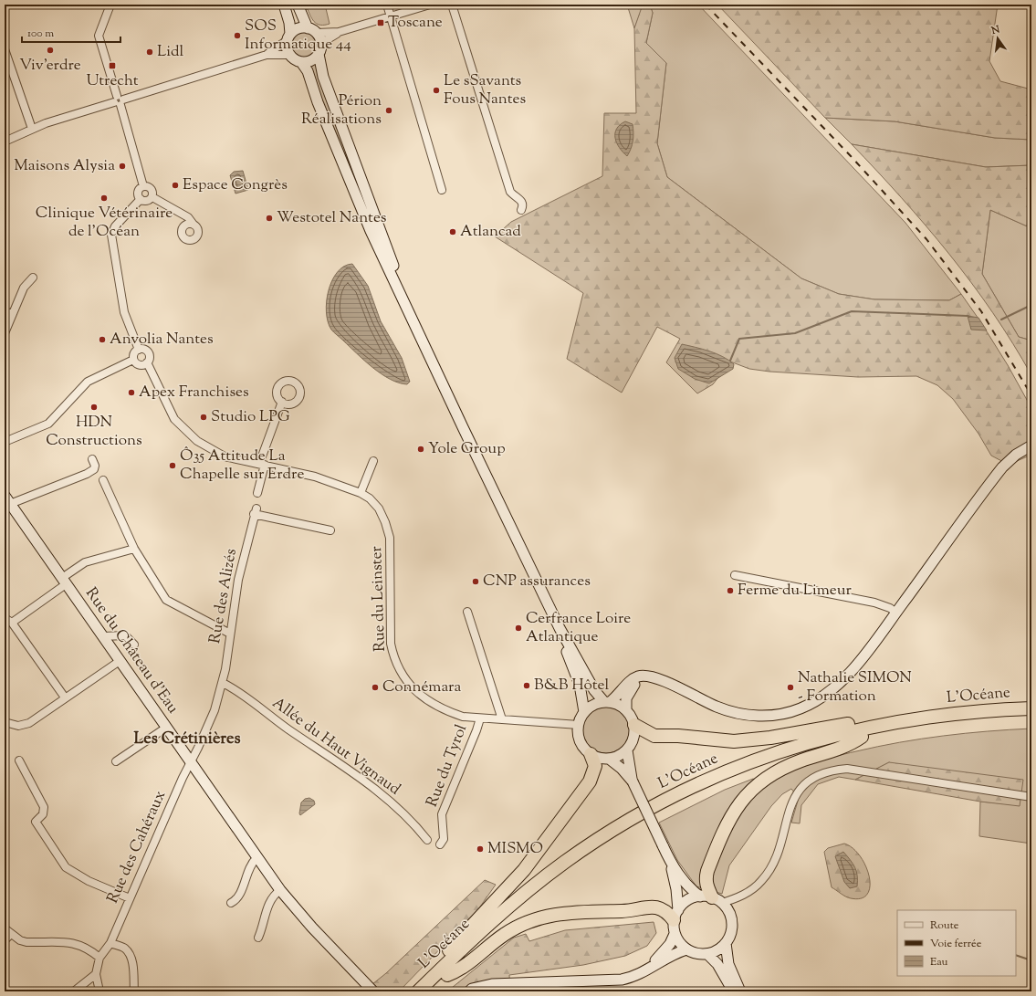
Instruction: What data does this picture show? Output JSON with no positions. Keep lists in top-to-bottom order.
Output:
{
  "streets": {
    "highway": ["L’Océane"],
    "main road": ["Rue du Château d'Eau"],
    "street": [
      "Rue des Alizés",
      "Rue du Leinster",
      "Allée du Haut Vignaud",
      "Rue du Tyrol",
      "Rue des Cahéraux"
    ]
  },
  "crossings": [
    ["Rue des Alizés", "Rue du Château d'Eau"],
    ["Rue des Alizés", "Allée du Haut Vignaud"],
    ["Rue des Alizés", "Rue des Cahéraux"],
    ["Rue du Leinster", "Rue du Tyrol"],
    ["Rue du Château d'Eau", "Rue des Cahéraux"]
  ],
  "districts": ["Les Crétinières"],
  "places": {
    "transit": ["Toscane", "Utrecht"],
    "other": [
      "SOS Informatique 44",
      "Viv'erdre",
      "Lidl",
      "Le sSavants Fous Nantes",
      "Périon Réalisations",
      "Maisons Alysia",
      "Espace Congrès",
      "Clinique Vétérinaire de l'Océan",
      "Westotel Nantes",
      "Atlancad",
      "Anvolia Nantes",
      "Apex Franchises",
      "HDN Constructions",
      "Studio LPG",
      "Yole Group",
      "Ô35 Attitude La Chapelle sur Erdre",
      "CNP assurances",
      "Ferme du Limeur",
      "Cerfrance Loire Atlantique",
      "B&B Hôtel",
      "Connémara",
      "Nathalie SIMON - Formation",
      "MISMO"
    ]
  },
  "legend": ["Route", "Voie ferrée", "Eau"],
  "scale_bar": "100 m",
  "north": "top"
}
